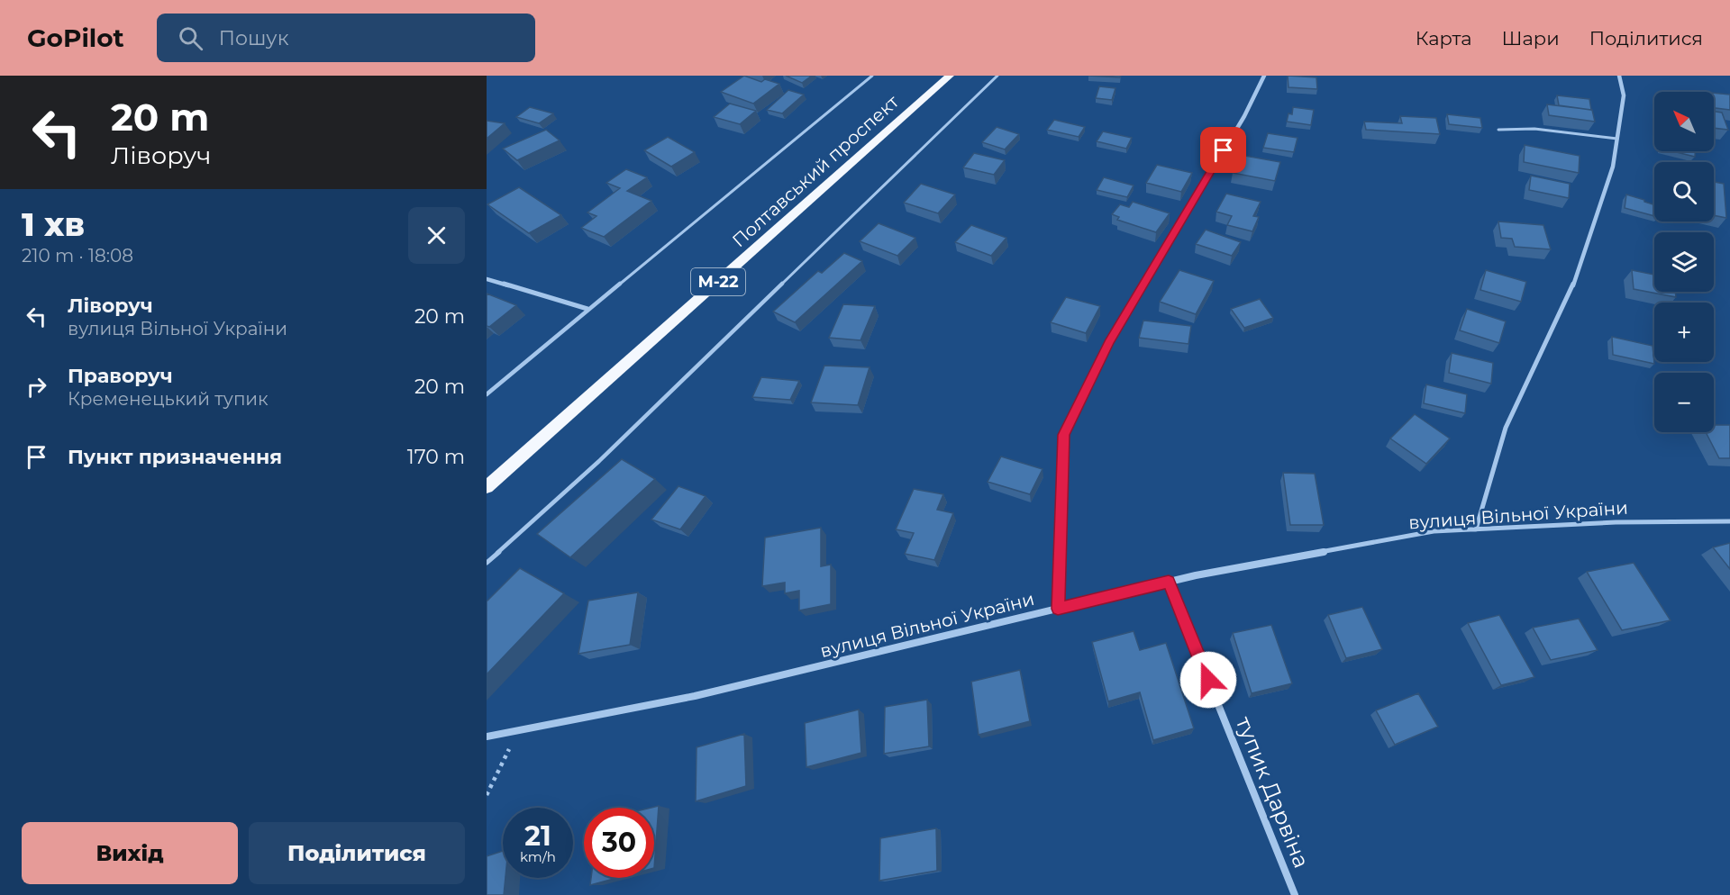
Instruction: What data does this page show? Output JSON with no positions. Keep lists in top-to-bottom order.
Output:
{
  "streets": {
    "highway": ["Полтавський проспект", "М-22"],
    "street": ["вулиця Вільної України", "тупик Дарвіна"]
  },
  "crossings": [
    ["вулиця Вільної України", "тупик Дарвіна"]
  ],
  "north": "top left",
  "page": {
    "header": "GoPilot",
    "search": "Пошук",
    "nav": ["Карта", "Шари", "Поділитися"],
    "turn": ["20 m", "Ліворуч"],
    "map_buttons": ["+", "−"],
    "heading": ["1 хв", "210 m · 18:08"],
    "list": [
      {
        "name": "Ліворуч",
        "note": "вулиця Вільної України",
        "value": "20 m"
      },
      {
        "name": "Праворуч",
        "note": "Кременецький тупик",
        "value": "20 m"
      },
      {
        "name": "Пункт призначення",
        "value": "170 m"
      }
    ],
    "speed": "21 km/h",
    "limit": "30",
    "buttons": ["Вихід", "Поділитися"]
  }
}
